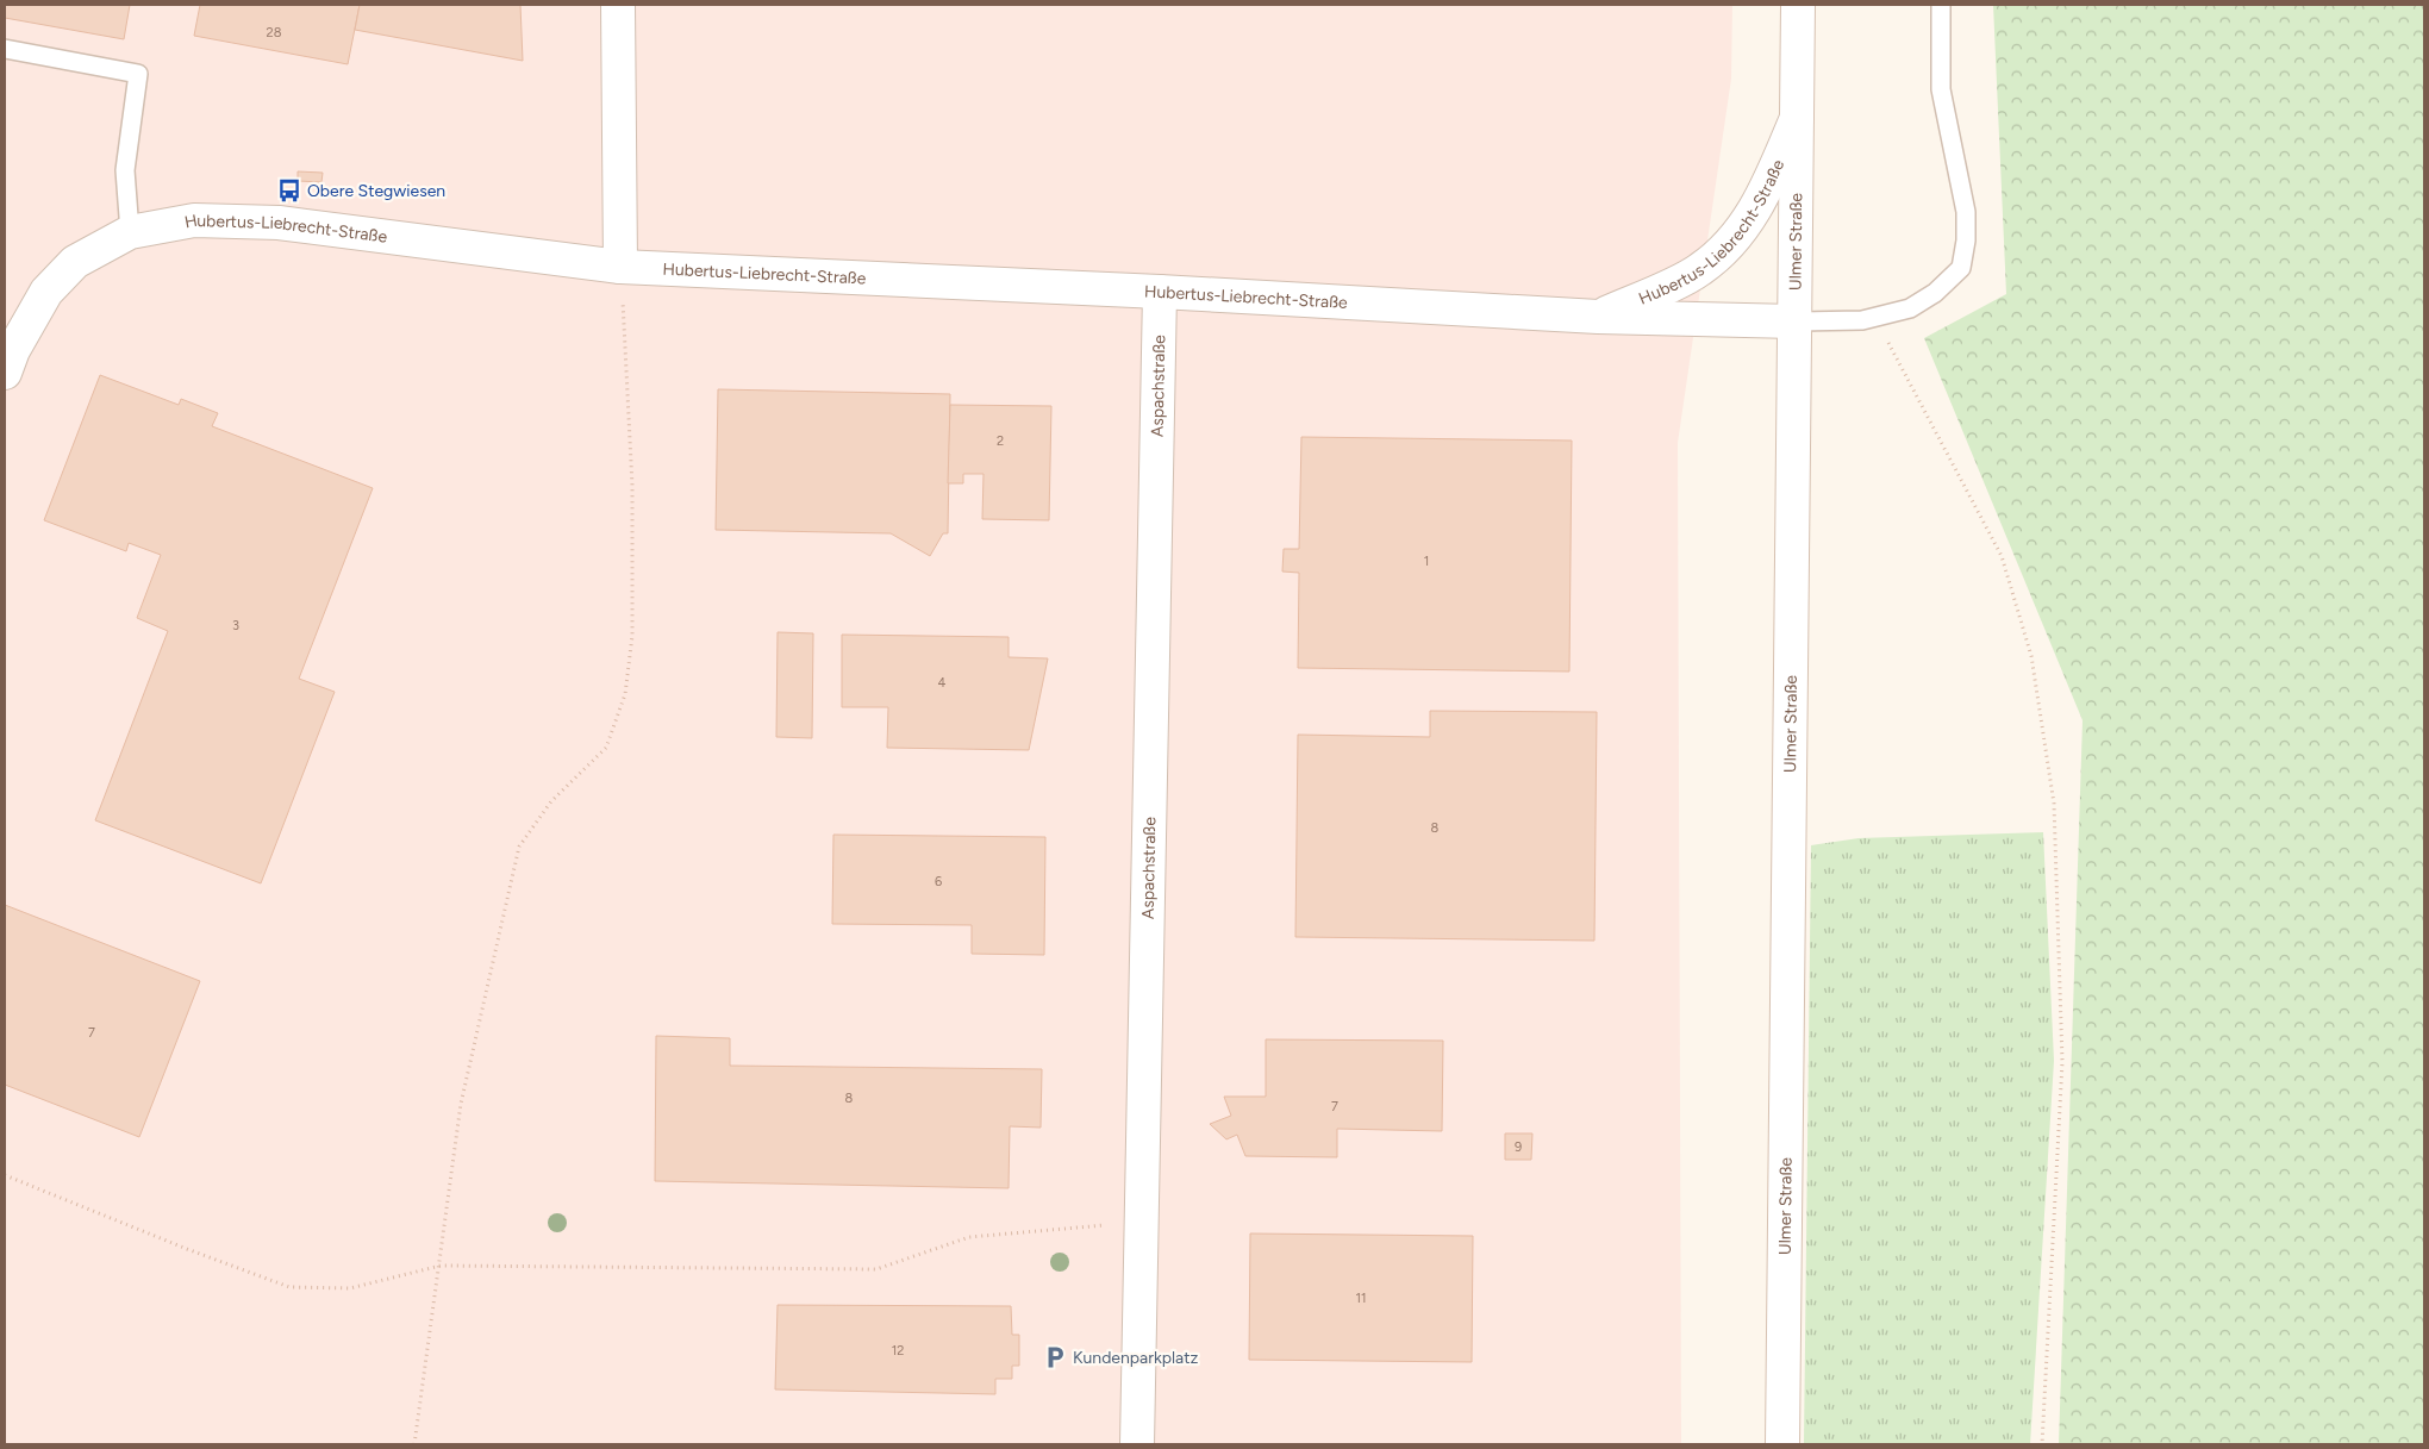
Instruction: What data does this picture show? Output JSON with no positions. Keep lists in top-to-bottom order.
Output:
{
  "streets": {
    "street": ["Hubertus-Liebrecht-Straße", "Ulmer Straße", "Aspachstraße"]
  },
  "crossings": [
    ["Hubertus-Liebrecht-Straße", "Ulmer Straße"],
    ["Hubertus-Liebrecht-Straße", "Aspachstraße"]
  ],
  "places": {
    "bus stop": ["Obere Stegwiesen"],
    "parking": ["Kundenparkplatz"]
  },
  "house_numbers": [
    "28",
    "2",
    "1",
    "3",
    "4",
    "8",
    "6",
    "7",
    "8",
    "7",
    "9",
    "11",
    "12"
  ]
}
